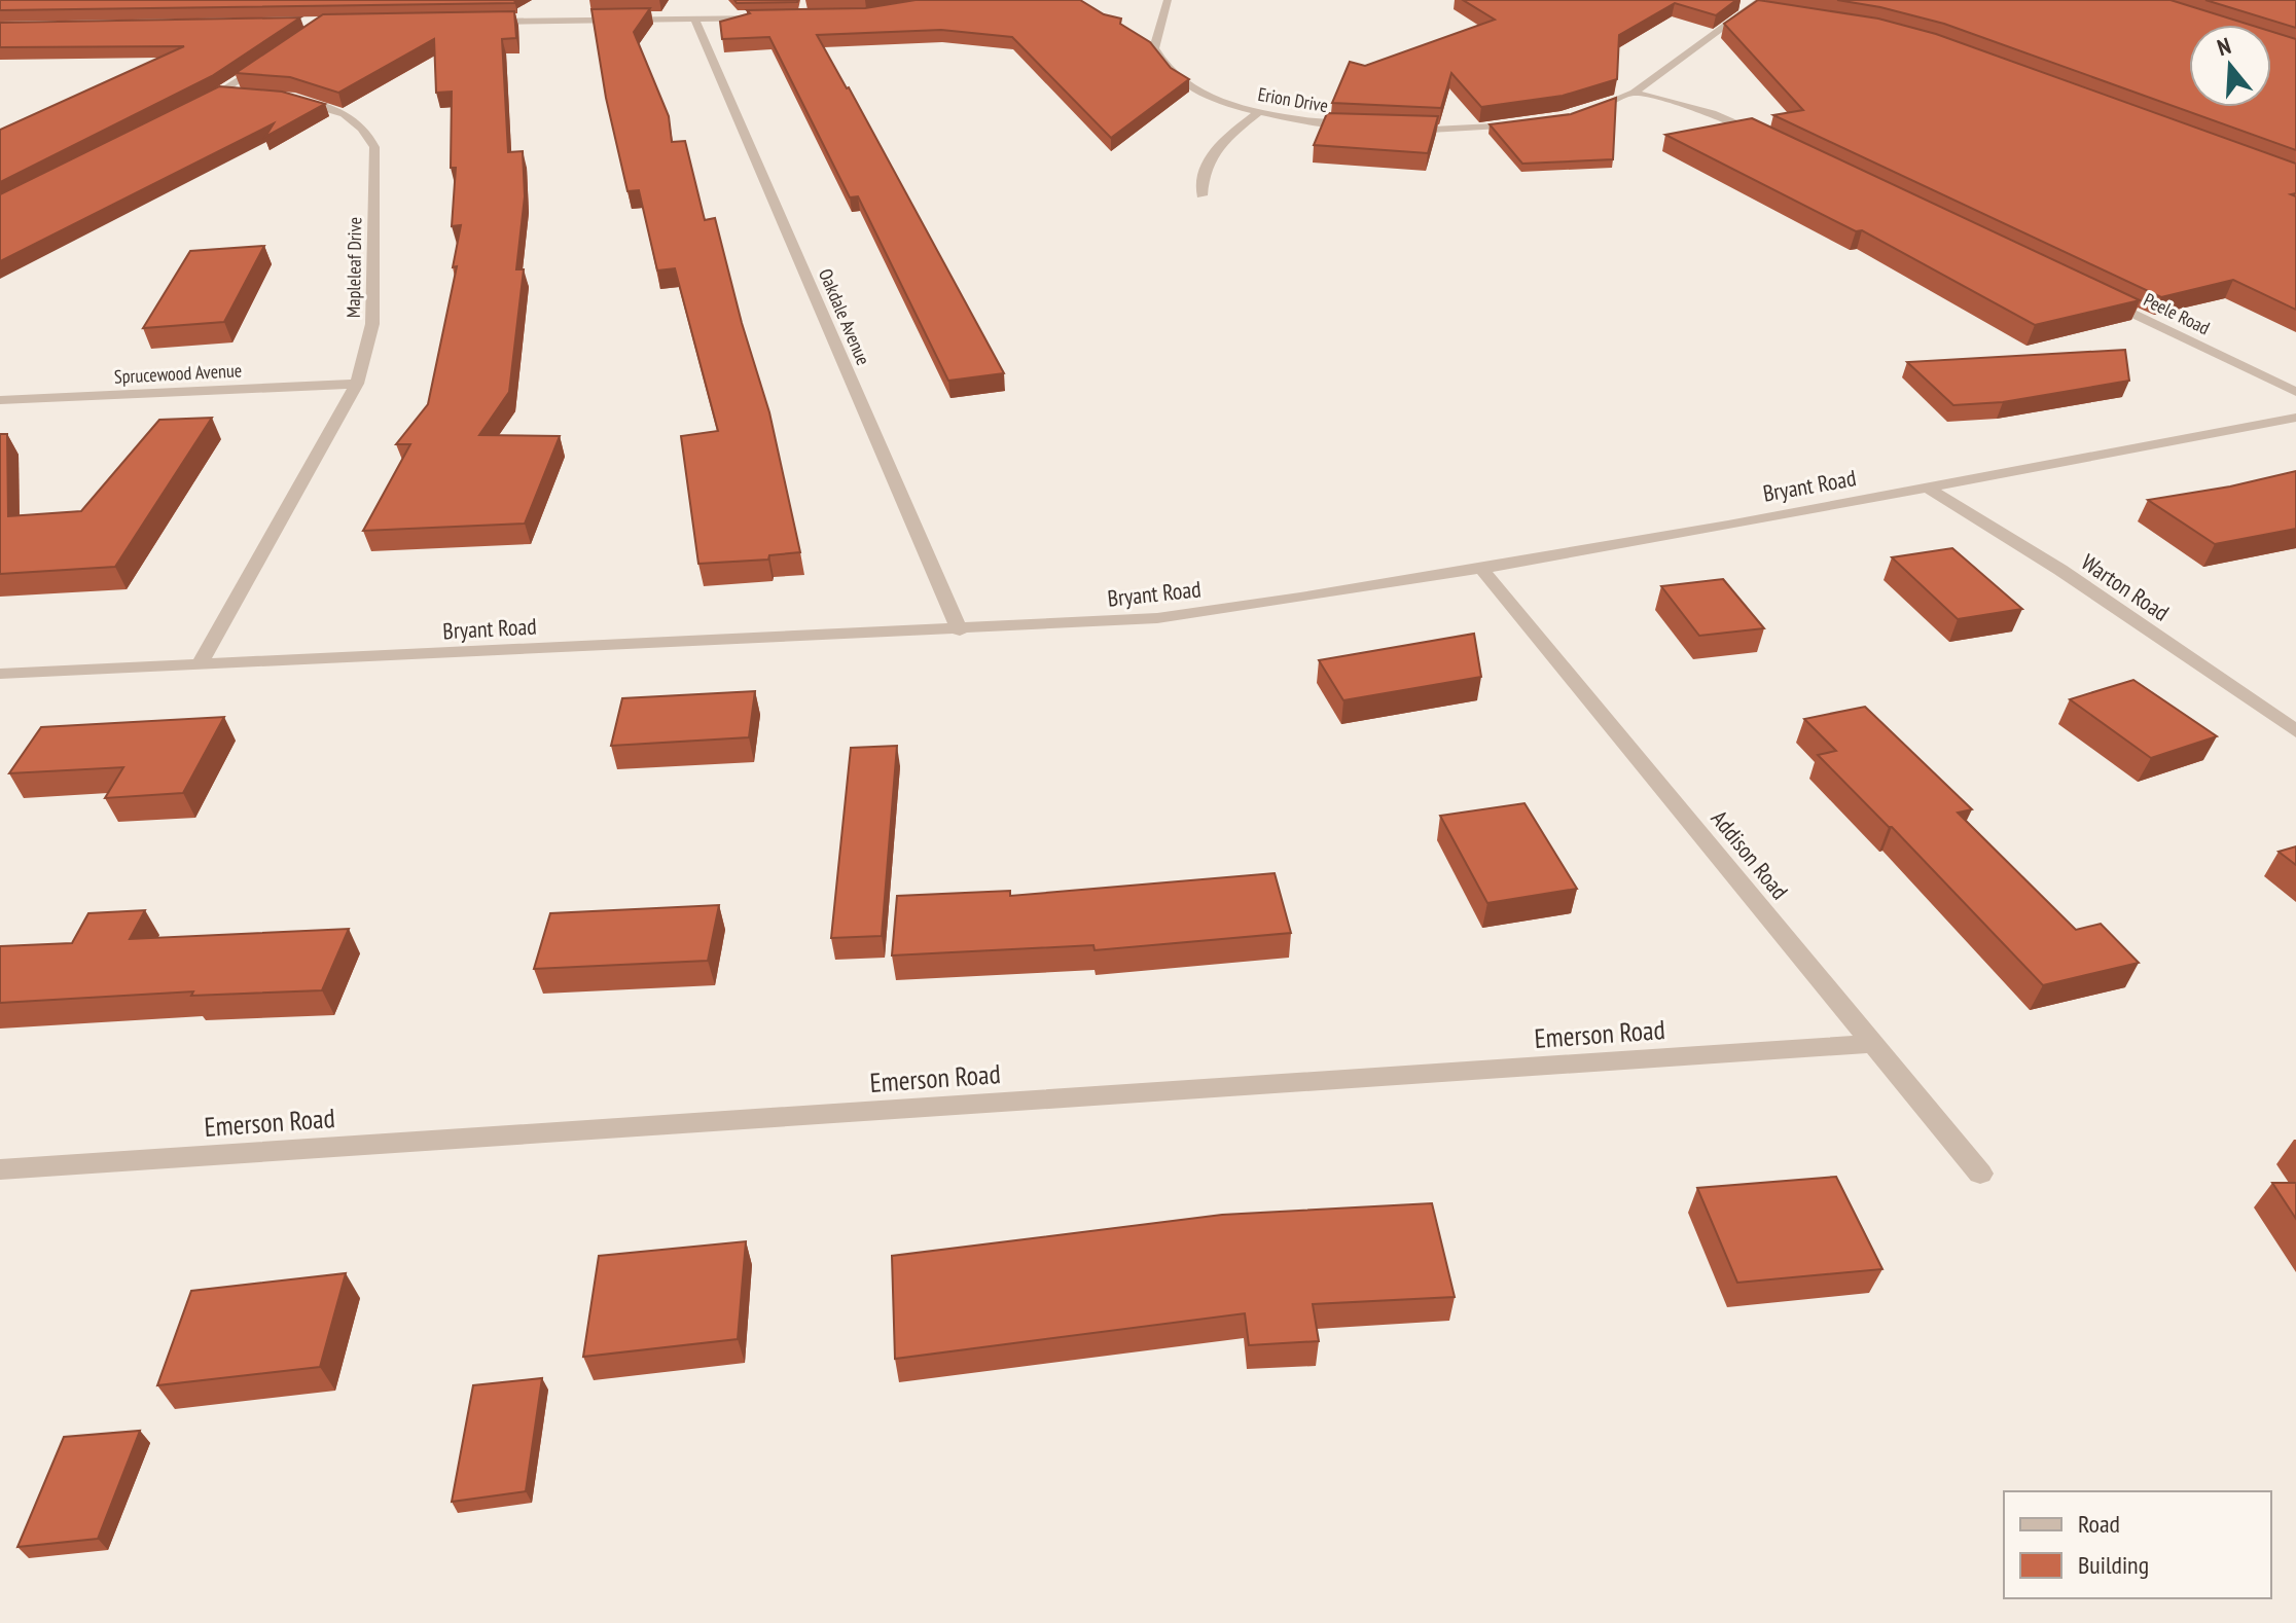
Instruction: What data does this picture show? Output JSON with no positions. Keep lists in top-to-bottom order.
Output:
{
  "streets": {
    "street": [
      "Erion Drive",
      "Mapleleaf Drive",
      "Peele Road",
      "Oakdale Avenue",
      "Sprucewood Avenue",
      "Bryant Road",
      "Warton Road",
      "Addison Road",
      "Emerson Road"
    ]
  },
  "crossings": [
    ["Mapleleaf Drive", "Sprucewood Avenue"],
    ["Mapleleaf Drive", "Bryant Road"],
    ["Oakdale Avenue", "Bryant Road"],
    ["Bryant Road", "Warton Road"],
    ["Bryant Road", "Addison Road"],
    ["Addison Road", "Emerson Road"]
  ],
  "legend": ["Road", "Building"],
  "north": "top"
}
